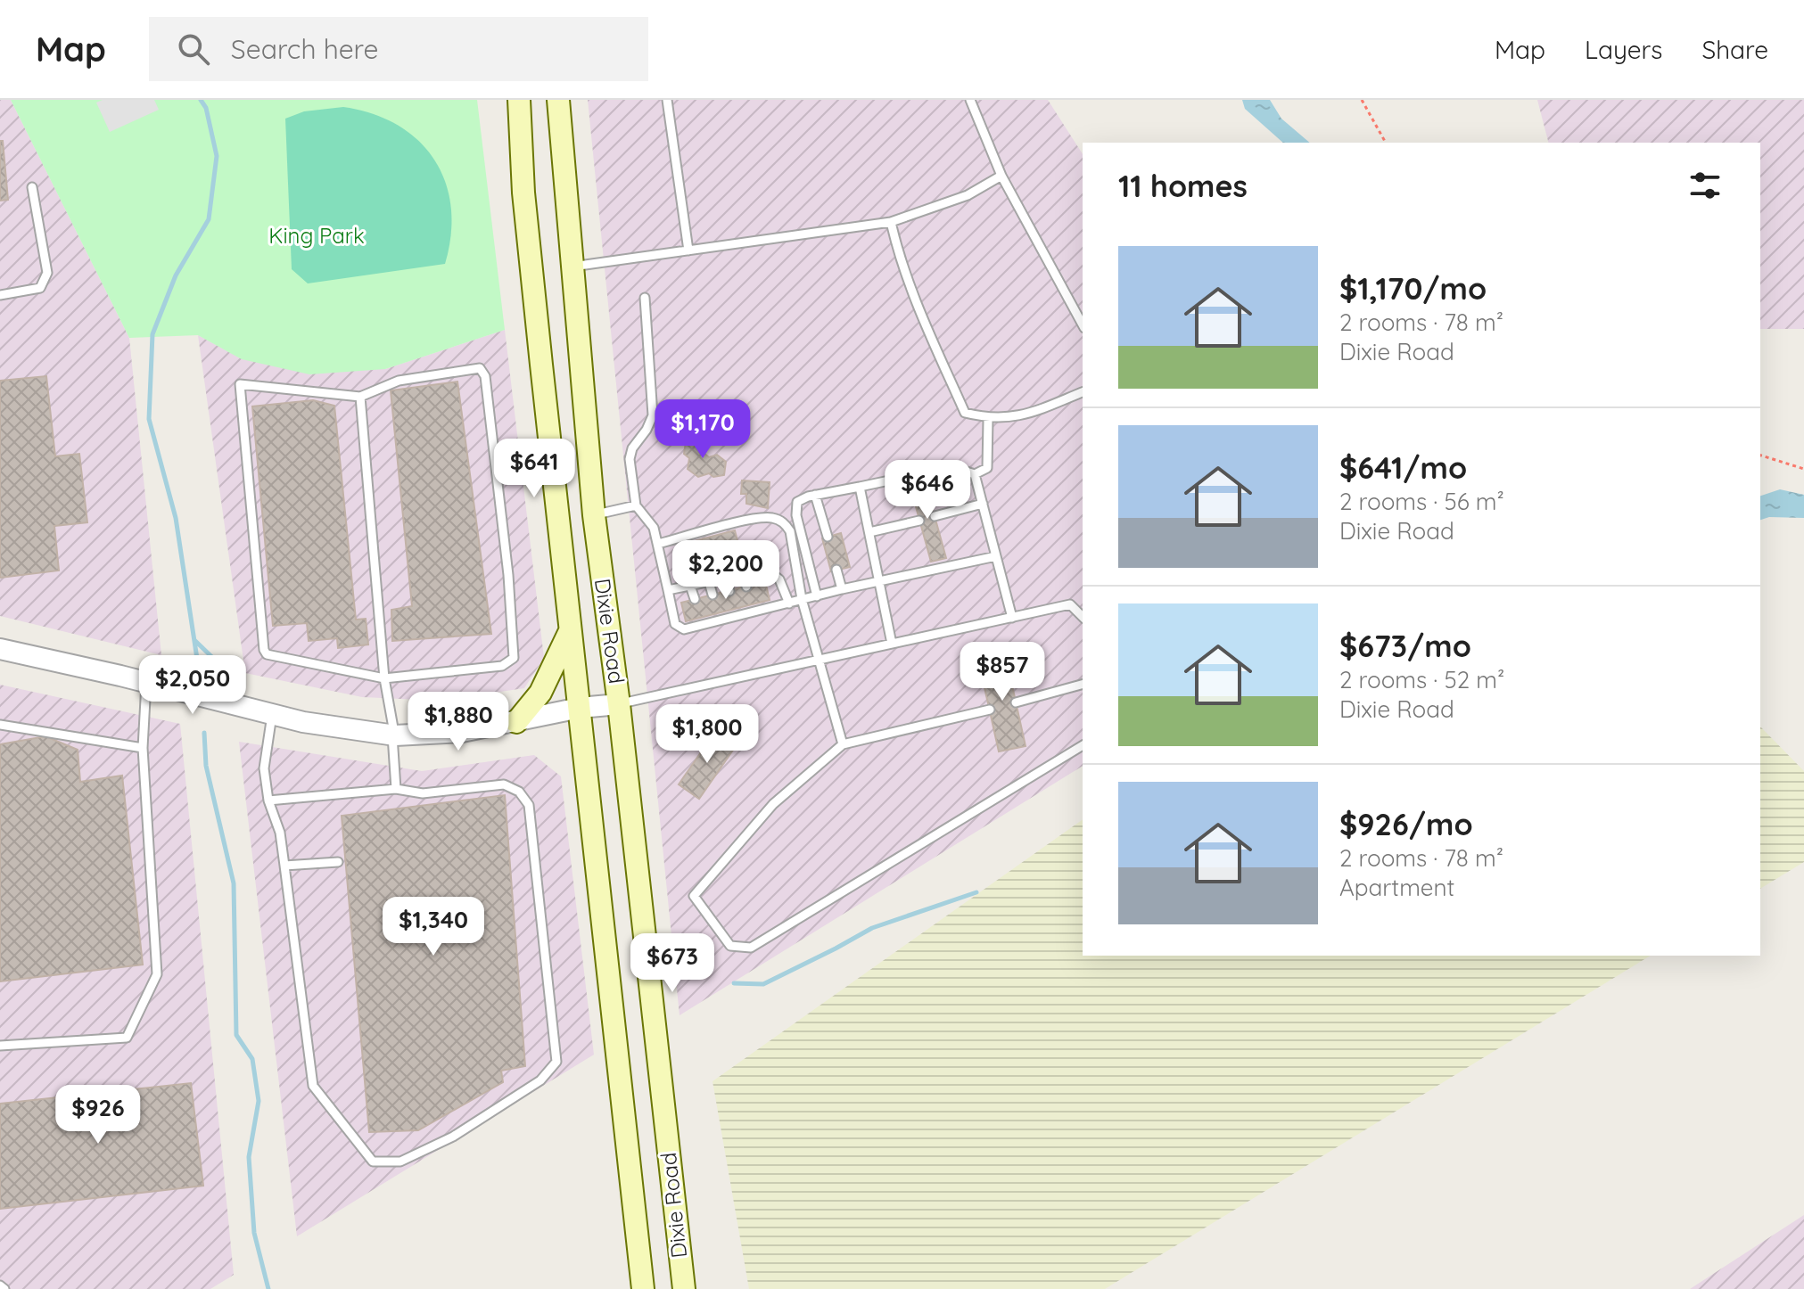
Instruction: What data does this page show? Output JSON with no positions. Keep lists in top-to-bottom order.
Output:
{
  "streets": {
    "main road": ["Dixie Road"]
  },
  "parks": ["King Park"],
  "page": {
    "header": "Map",
    "search": "Search here",
    "nav": ["Map", "Layers", "Share"],
    "heading": "11 homes",
    "list": [
      {
        "name": "$1,170/mo",
        "note": "2 rooms · 78 m² · Dixie Road"
      },
      {
        "name": "$641/mo",
        "note": "2 rooms · 56 m² · Dixie Road"
      },
      {
        "name": "$673/mo",
        "note": "2 rooms · 52 m² · Dixie Road"
      },
      {
        "name": "$926/mo",
        "note": "2 rooms · 78 m² · Apartment"
      }
    ],
    "price": [
      "$1,170",
      "$641",
      "$646",
      "$2,200",
      "$857",
      "$2,050",
      "$1,880",
      "$1,800",
      "$1,340",
      "$673",
      "$926"
    ]
  }
}
